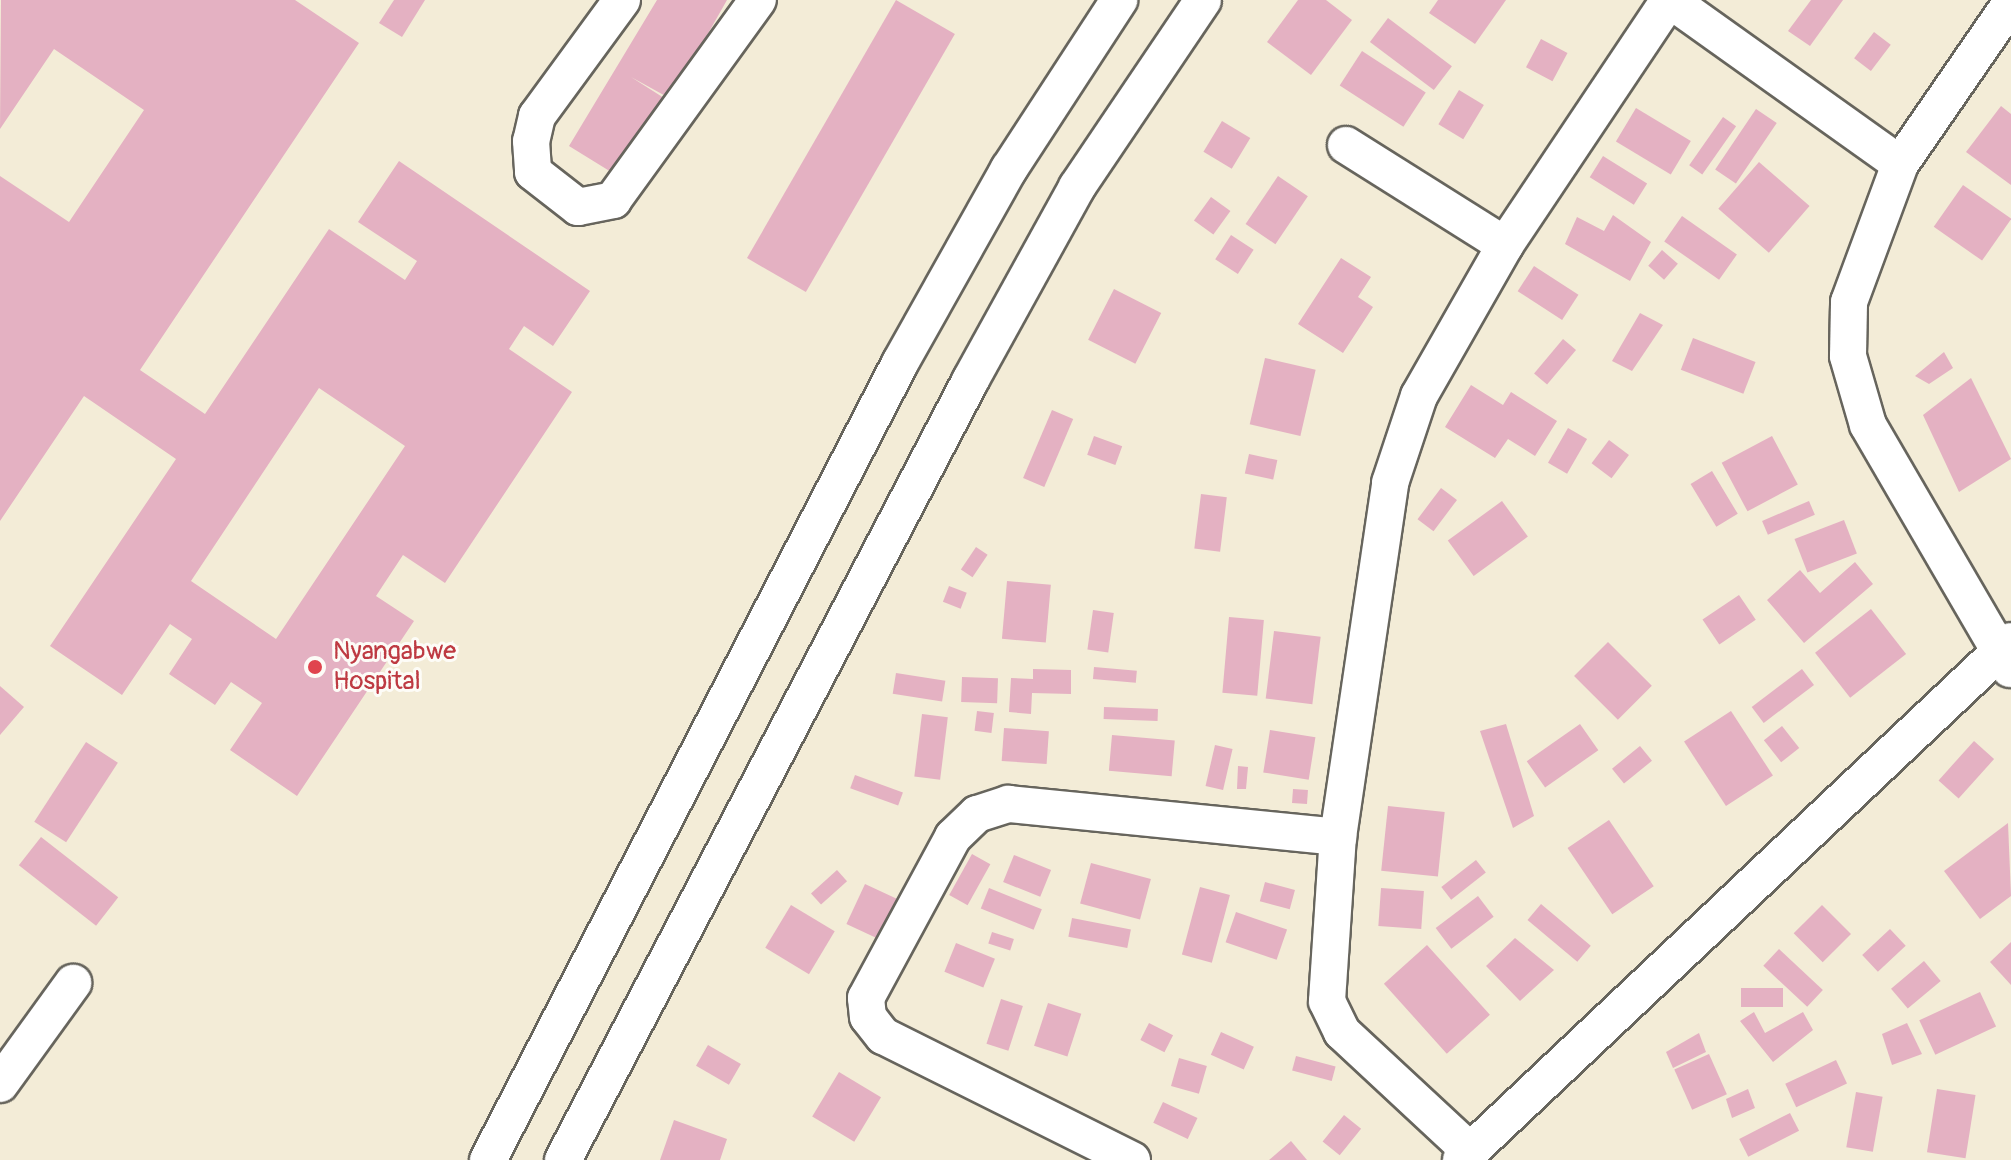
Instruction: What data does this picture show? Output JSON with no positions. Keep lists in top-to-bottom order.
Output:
{
  "places": ["Nyangabwe Hospital"]
}
